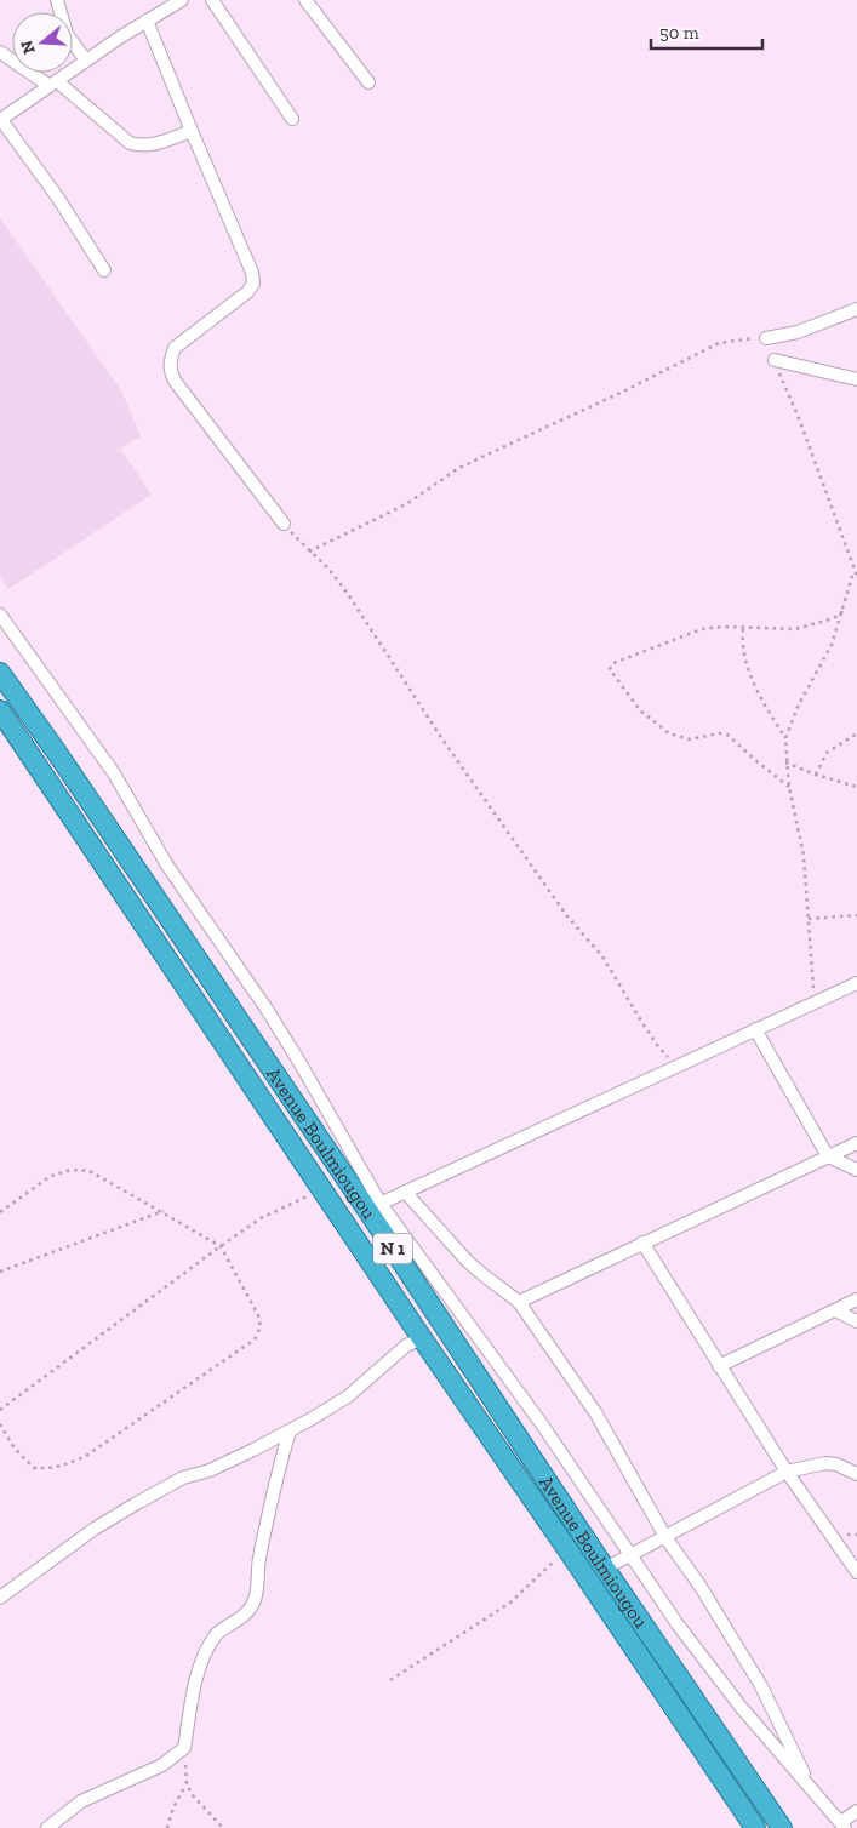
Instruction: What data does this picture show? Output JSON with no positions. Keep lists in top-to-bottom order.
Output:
{
  "streets": {
    "highway": ["Avenue Boulmiougou", "N 1"]
  },
  "scale_bar": "50 m",
  "north": "left"
}
